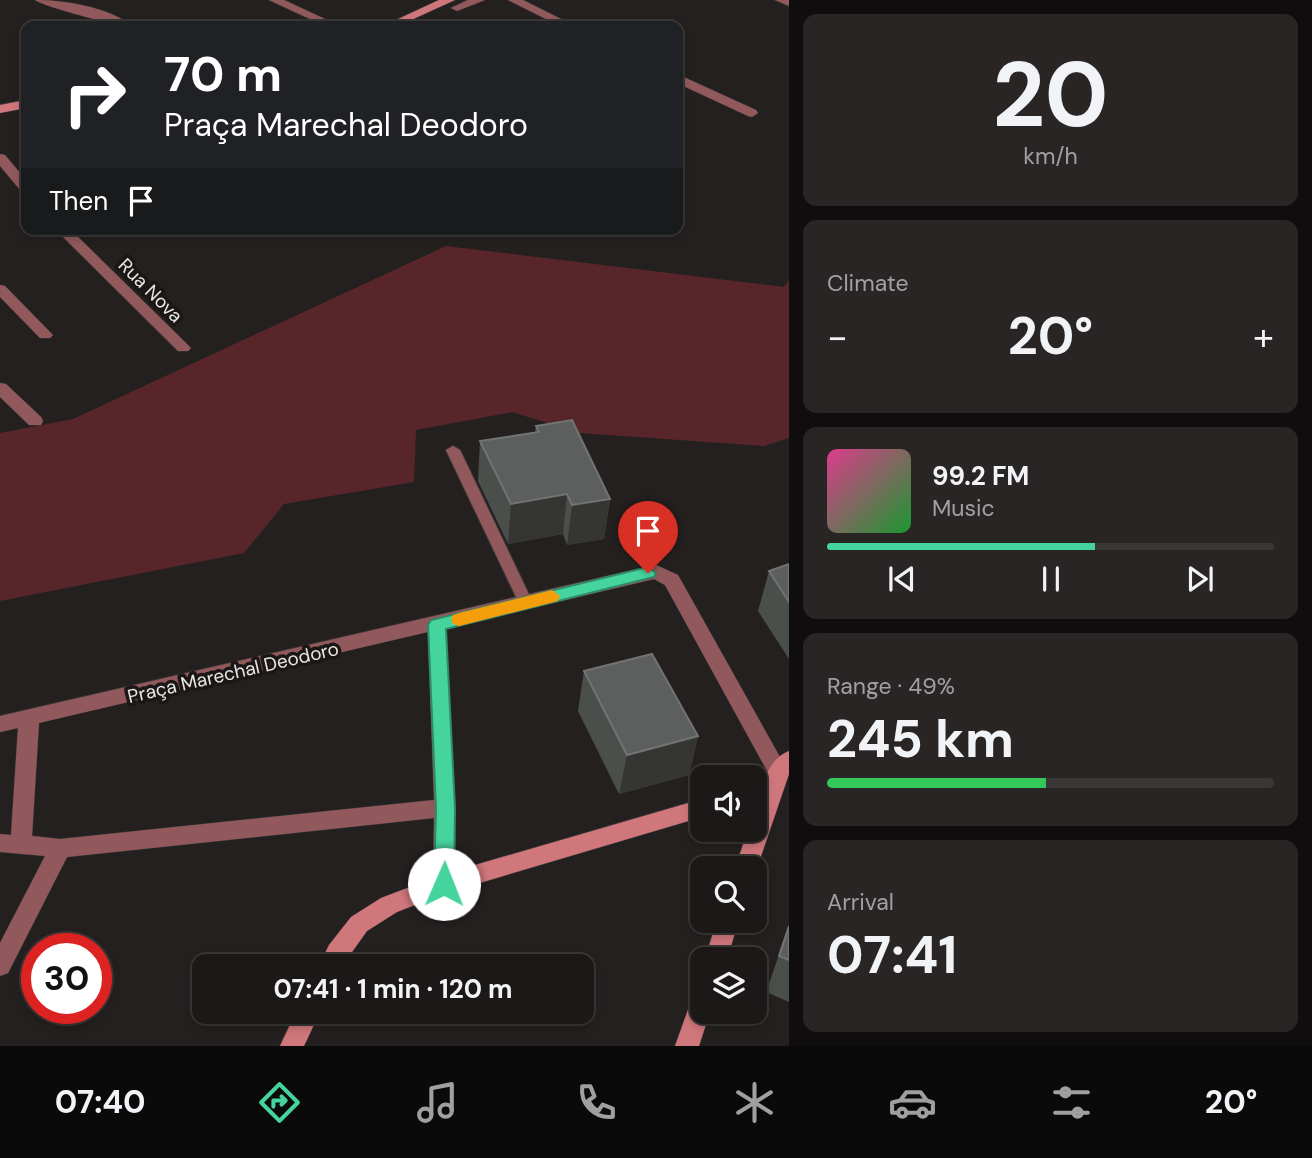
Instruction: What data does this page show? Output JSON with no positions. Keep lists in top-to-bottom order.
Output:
{
  "streets": {
    "street": ["Rua Nova", "Praça Marechal Deodoro"]
  },
  "page": {
    "tile": [
      ["20", "km/h"],
      "Climate",
      ["Range · 49%", "245 km"],
      ["Arrival", "07:41"]
    ],
    "turn": ["70 m", "Praça Marechal Deodoro"],
    "then": "Then",
    "heat": ["−", "20°", "+"],
    "song": ["99.2 FM", "Music"],
    "limit": "30",
    "trip": "07:41 · 1 min · 120 m",
    "tabs": ["07:40", "20°"]
  }
}
